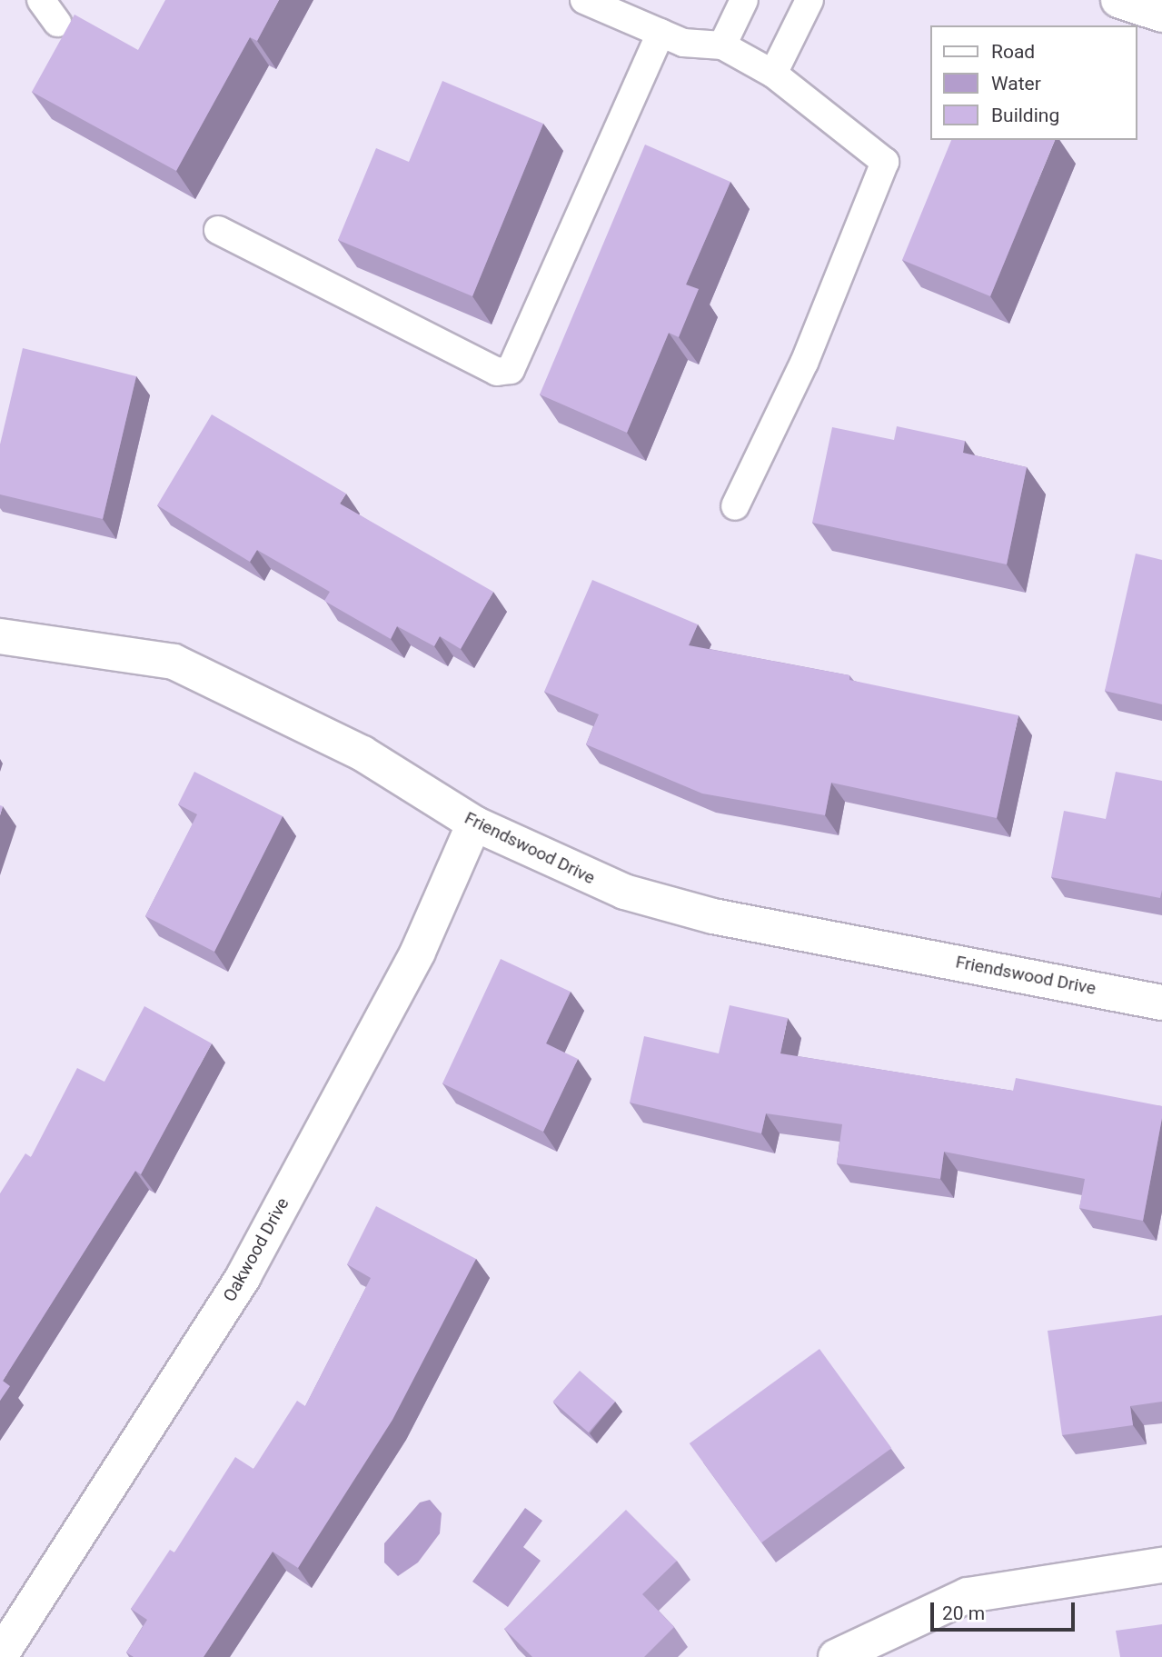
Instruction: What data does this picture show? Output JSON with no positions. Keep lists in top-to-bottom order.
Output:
{
  "streets": {
    "street": ["Friendswood Drive", "Oakwood Drive"]
  },
  "crossings": [
    ["Friendswood Drive", "Oakwood Drive"]
  ],
  "legend": ["Road", "Water", "Building"],
  "scale_bar": "20 m"
}
